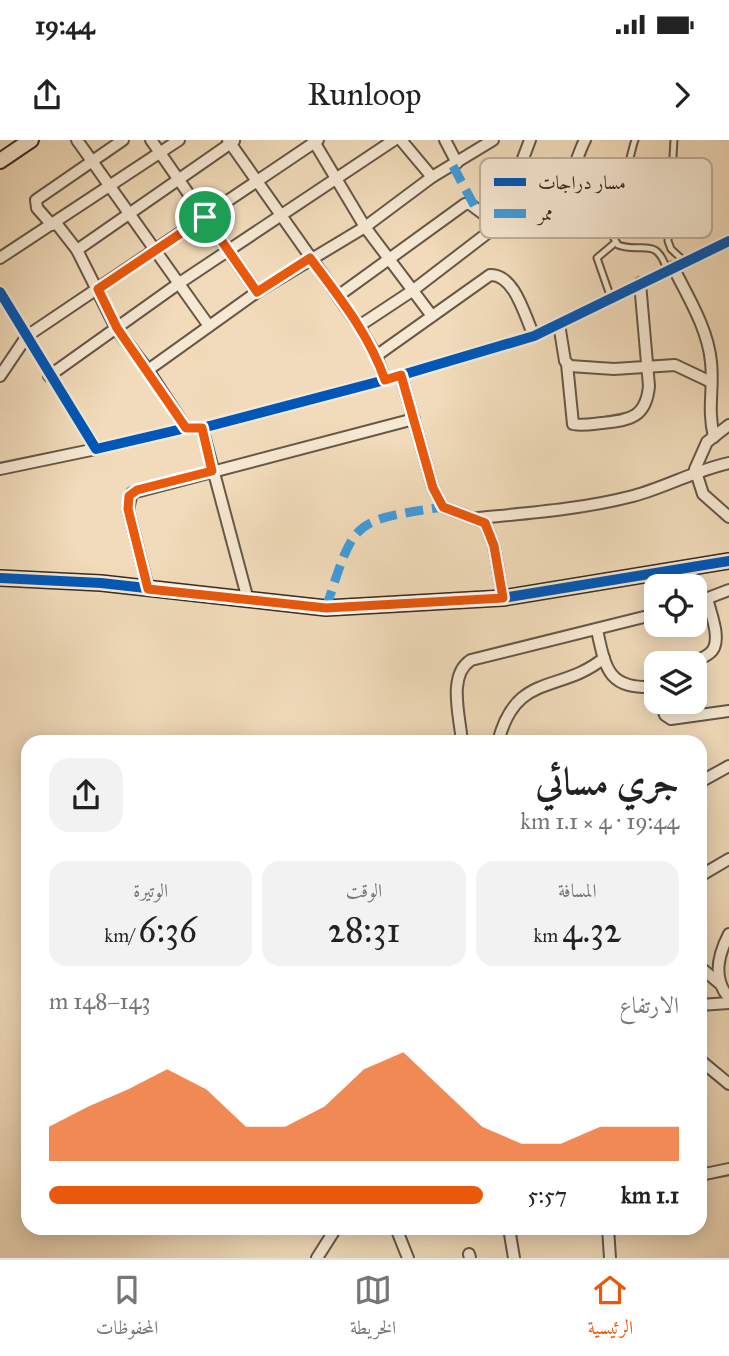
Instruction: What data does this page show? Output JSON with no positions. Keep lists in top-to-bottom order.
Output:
{
  "legend": ["مسار دراجات", "ممر"],
  "page": {
    "status": "19:44",
    "header": "Runloop",
    "heading": ["جري مسائي", "19:44 · 4 × 1.1 km"],
    "stats": [
      ["المسافة", "4.32 km"],
      ["الوقت", "28:31"],
      ["الوتيرة", "6:36 /km"]
    ],
    "chart": ["الارتفاع", "143–148 m"],
    "list": [
      {
        "name": "1.1 km",
        "note": "5:57"
      }
    ],
    "tabs": ["الرئيسية", "الخريطة", "المحفوظات"]
  }
}
